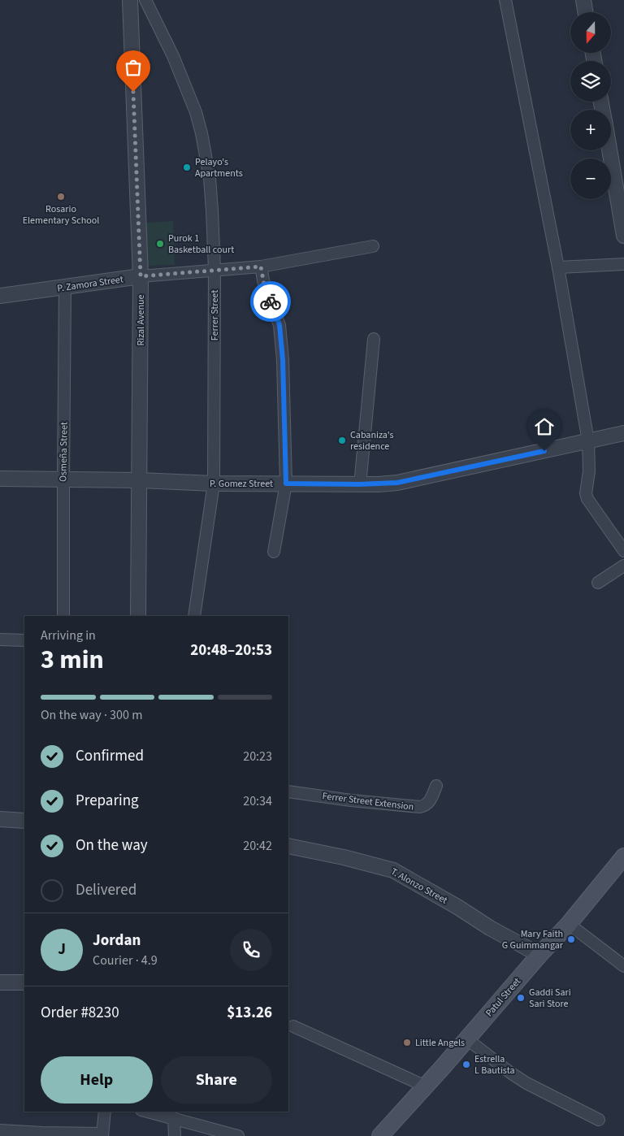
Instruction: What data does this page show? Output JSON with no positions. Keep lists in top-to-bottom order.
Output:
{
  "streets": {
    "main road": ["Patul Street"],
    "street": [
      "P. Zamora Street",
      "Ferrer Street",
      "Rizal Avenue",
      "Osmeña Street",
      "P. Gomez Street",
      "Ferrer Street Extension",
      "T. Alonzo Street"
    ]
  },
  "crossings": [
    ["P. Zamora Street", "Ferrer Street"],
    ["P. Zamora Street", "Rizal Avenue"],
    ["P. Zamora Street", "Osmeña Street"],
    ["Ferrer Street", "P. Gomez Street"],
    ["Rizal Avenue", "P. Gomez Street"],
    ["Osmeña Street", "P. Gomez Street"],
    ["T. Alonzo Street", "Patul Street"]
  ],
  "places": [
    "Pelayo's Apartments",
    "Rosario Elementary School",
    "Purok 1 Basketball court",
    "Cabaniza's residence",
    "Mary Faith G Guimmangar",
    "Gaddi Sari Sari Store",
    "Little Angels",
    "Estrella L Bautista"
  ],
  "north": "bottom",
  "page": {
    "map_buttons": ["+", "−"],
    "heading": ["3 min", "Arriving in", "20:48–20:53"],
    "panel": [
      "Jordan",
      "Courier · 4.9",
      "Order #8230",
      "$13.26"
    ],
    "bar": "On the way · 300 m",
    "list": [
      ["Confirmed", "20:23"],
      ["Preparing", "20:34"],
      ["On the way", "20:42"],
      "Delivered"
    ],
    "round": "J",
    "buttons": ["Help", "Share"]
  }
}
